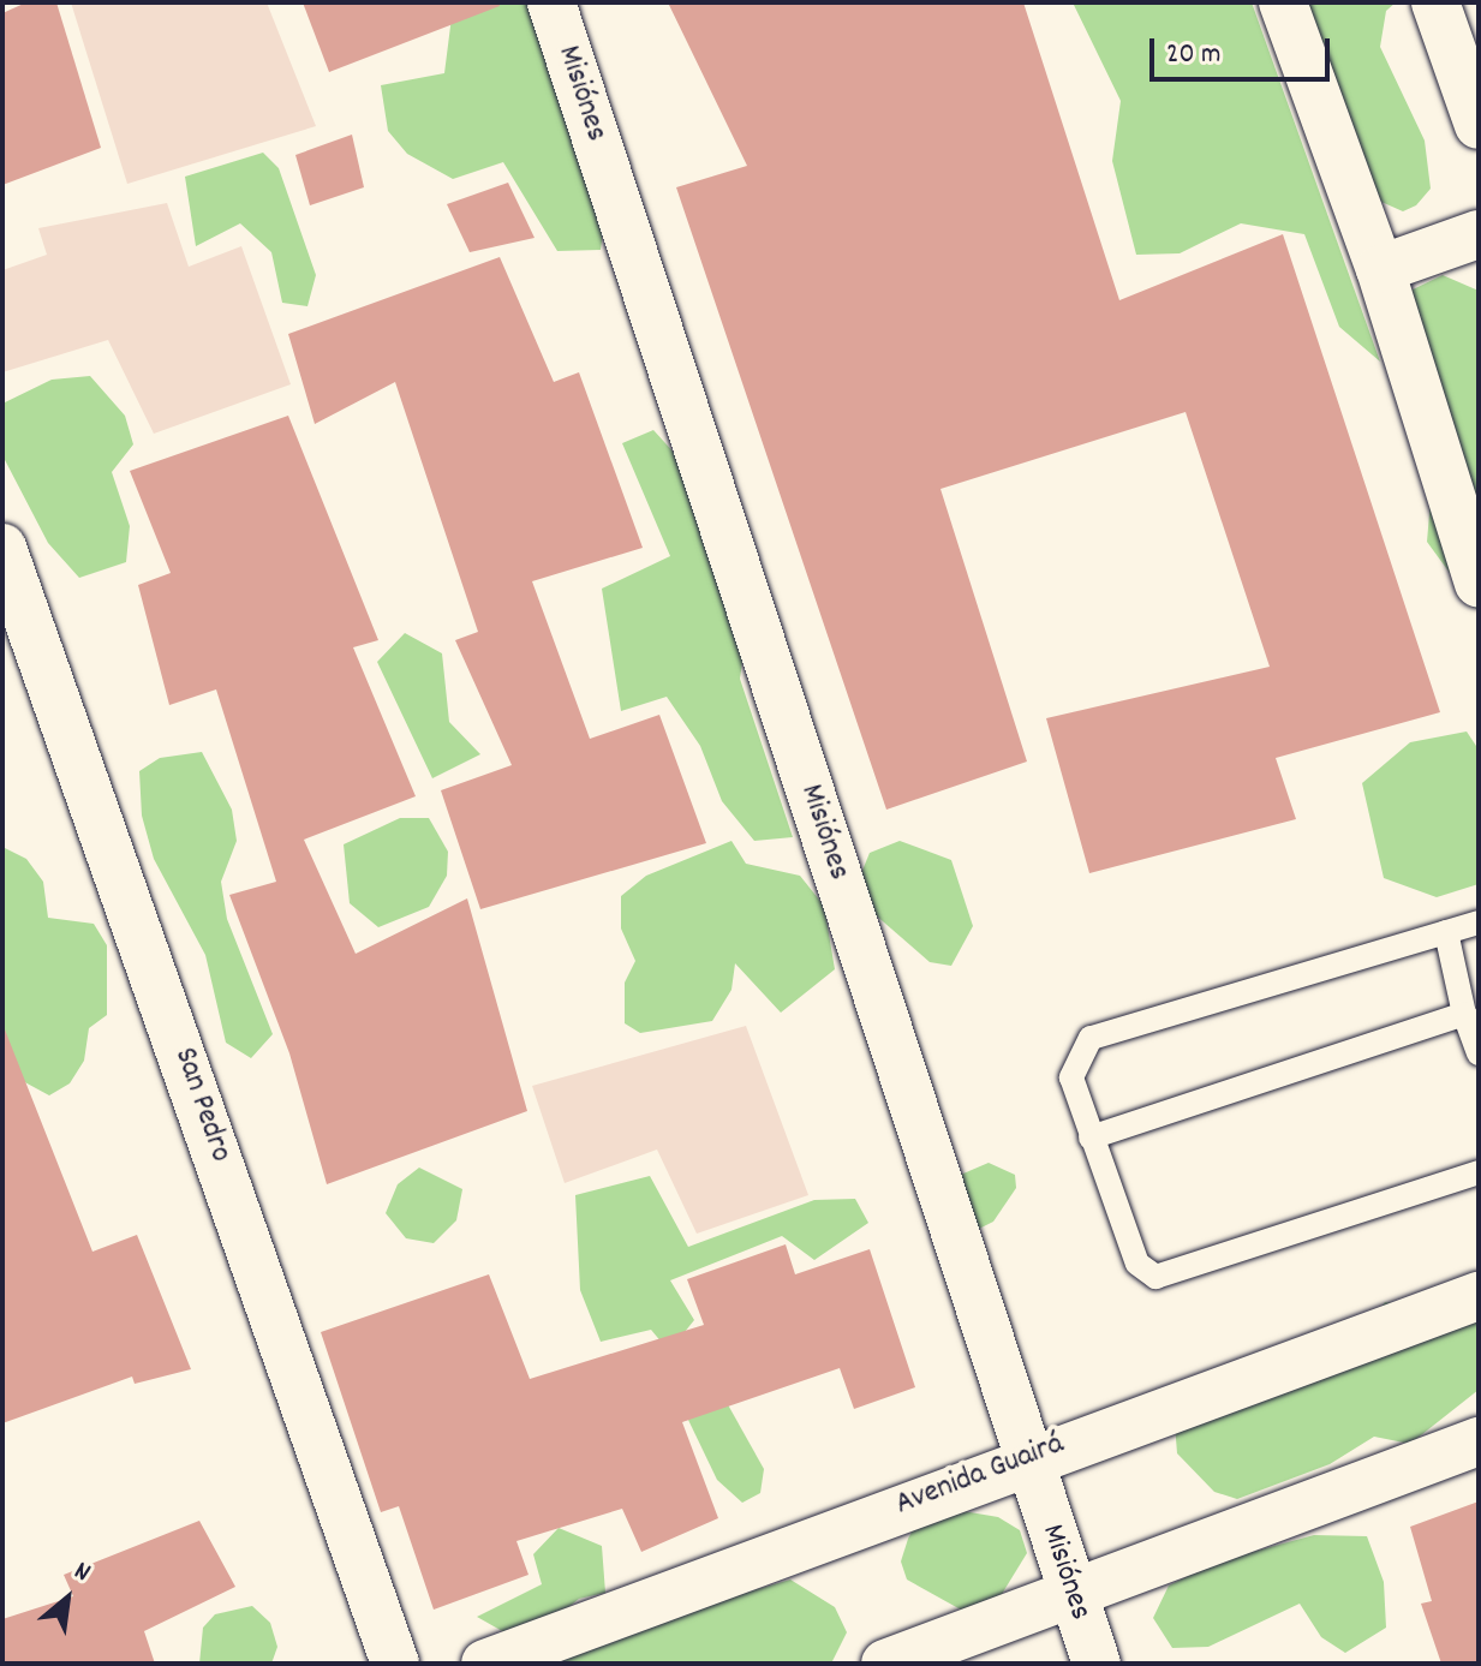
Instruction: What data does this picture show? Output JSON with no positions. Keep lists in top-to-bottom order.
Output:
{
  "streets": {
    "street": ["Misiónes", "San Pedro", "Avenida Guairá"]
  },
  "crossings": [
    ["Misiónes", "Avenida Guairá"]
  ],
  "scale_bar": "20 m",
  "north": "top right"
}
